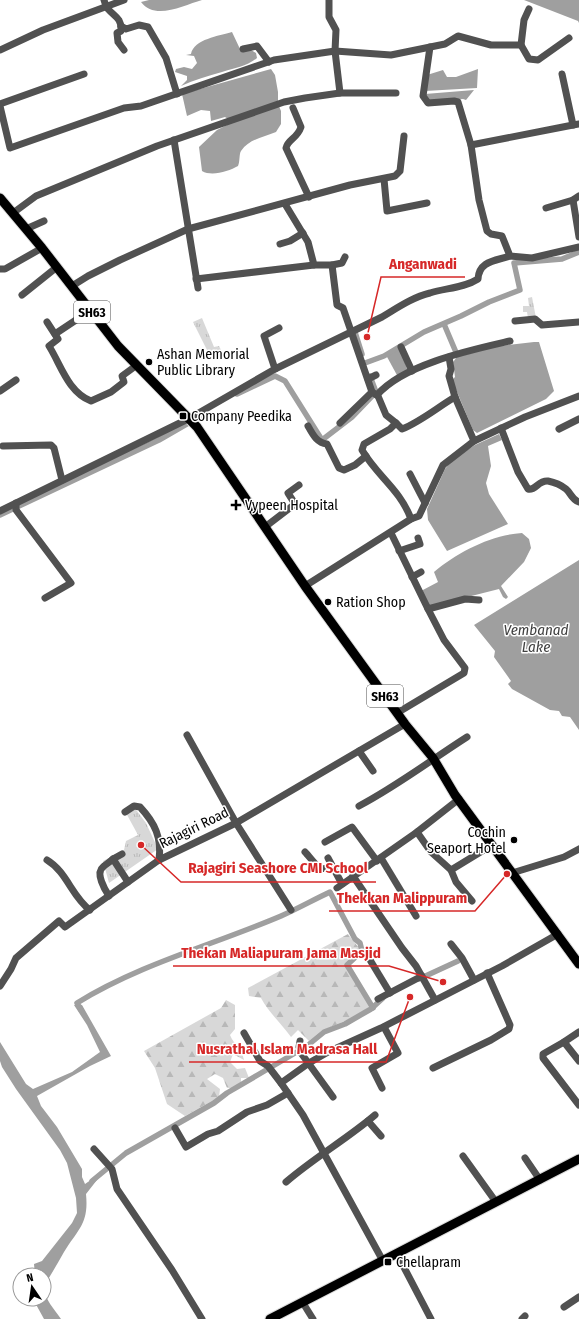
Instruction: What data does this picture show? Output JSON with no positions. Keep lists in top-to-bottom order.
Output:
{
  "streets": {
    "main road": ["SH63"],
    "street": ["Rajagiri Road"]
  },
  "crossings": [
    ["SH63", "Rajagiri Road"]
  ],
  "water": ["Vembanad Lake"],
  "places": {
    "other": [
      "Anganwadi",
      "Ashan Memorial Public Library",
      "Ration Shop",
      "Cochin Seaport Hotel",
      "Rajagiri Seashore CMI School",
      "Thekkan Malippuram",
      "Thekan Maliapuram Jama Masjid",
      "Nusrathal Islam Madrasa Hall"
    ],
    "transit": ["Company Peedika", "Chellapram"],
    "health": ["Vypeen Hospital"]
  },
  "north": "top"
}
